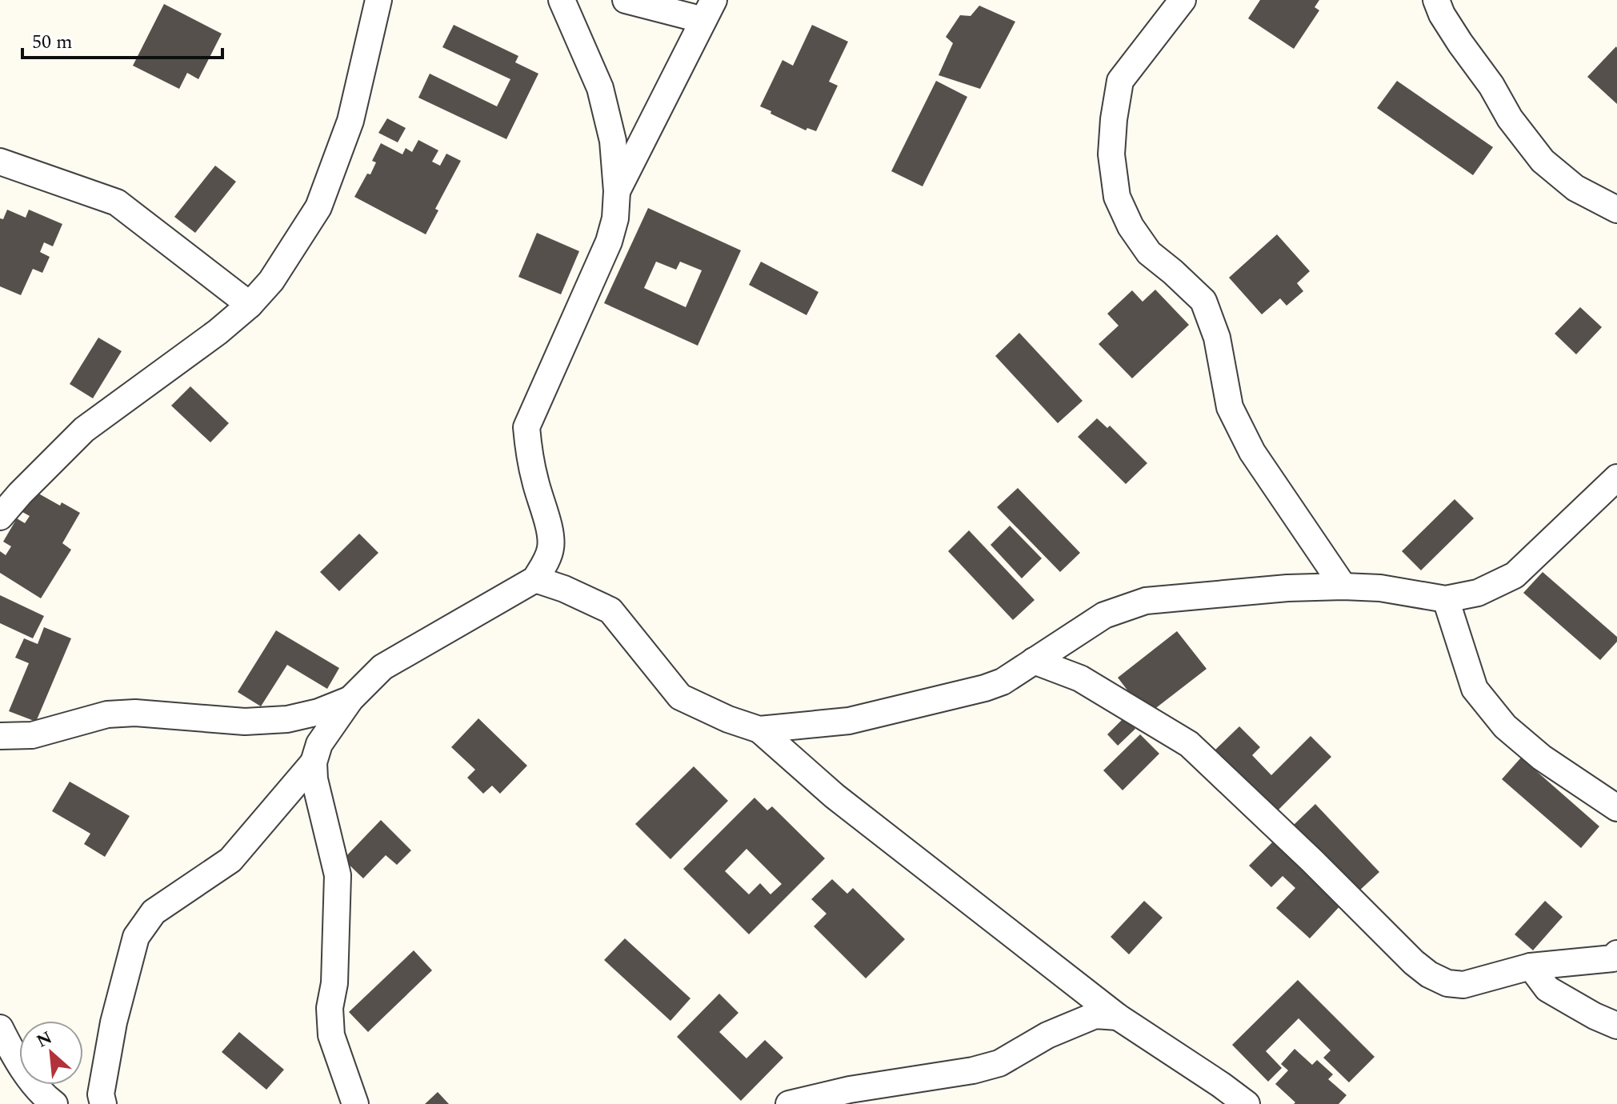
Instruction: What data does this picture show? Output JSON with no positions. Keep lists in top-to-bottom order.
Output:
{
  "scale_bar": "50 m",
  "north": "top left"
}
